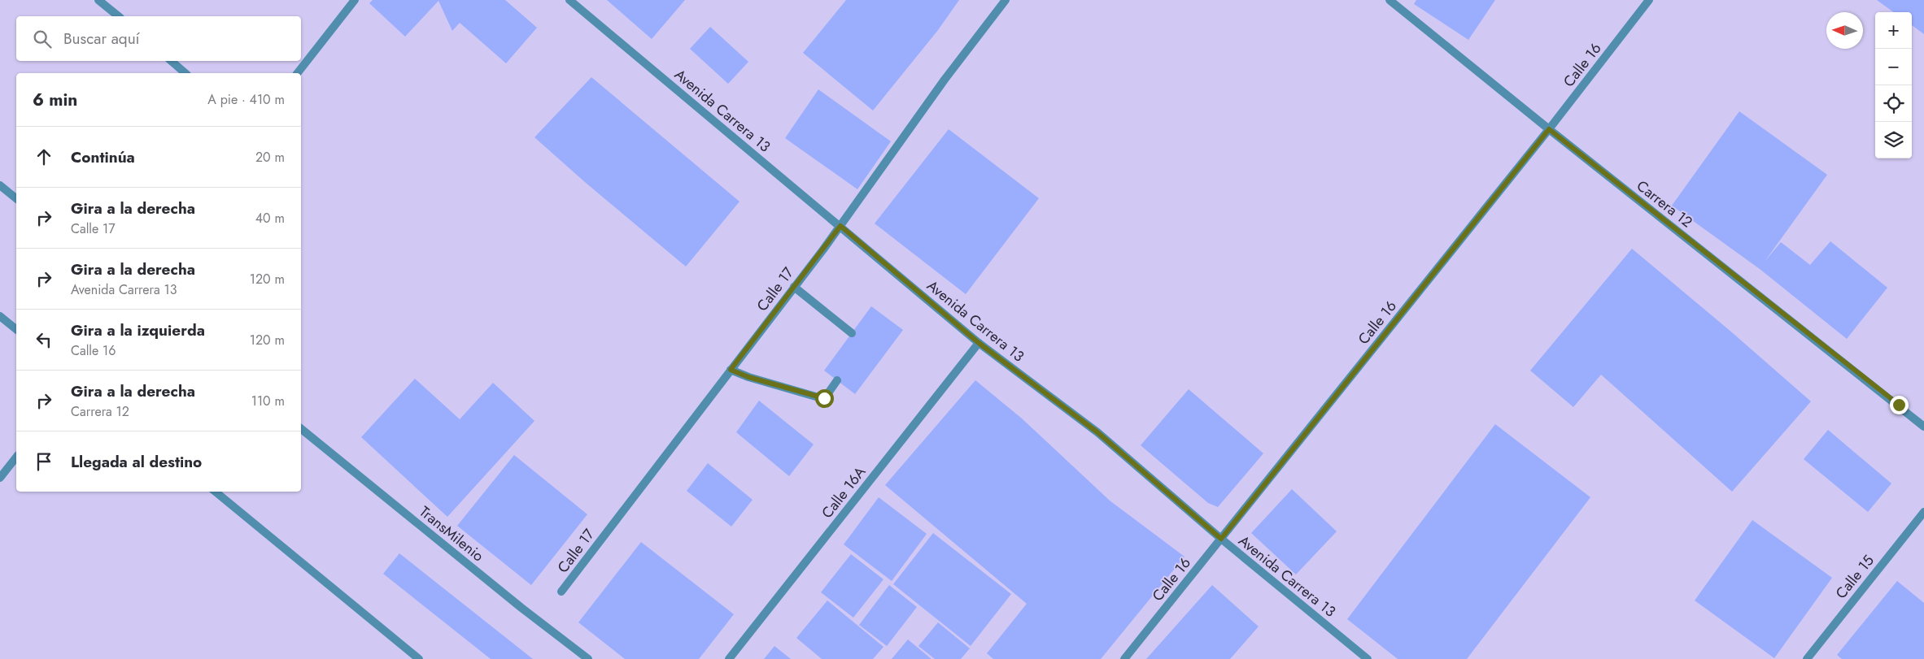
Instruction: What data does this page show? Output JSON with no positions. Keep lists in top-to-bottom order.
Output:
{
  "streets": {
    "street": [
      "Calle 16",
      "Avenida Carrera 13",
      "Carrera 12",
      "Calle 17",
      "Calle 16A",
      "TransMilenio",
      "Calle 15"
    ]
  },
  "crossings": [
    ["Calle 16", "Avenida Carrera 13"],
    ["Calle 16", "Carrera 12"],
    ["Avenida Carrera 13", "Calle 17"],
    ["Avenida Carrera 13", "Calle 16A"]
  ],
  "north": "left",
  "page": {
    "map_buttons": ["+", "−"],
    "search": "Buscar aquí",
    "heading": ["6 min", "A pie · 410 m"],
    "list": [
      ["Continúa", "20 m"],
      ["Gira a la derecha", "Calle 17", "40 m"],
      ["Gira a la derecha", "Avenida Carrera 13", "120 m"],
      ["Gira a la izquierda", "Calle 16", "120 m"],
      ["Gira a la derecha", "Carrera 12", "110 m"],
      "Llegada al destino"
    ]
  }
}
